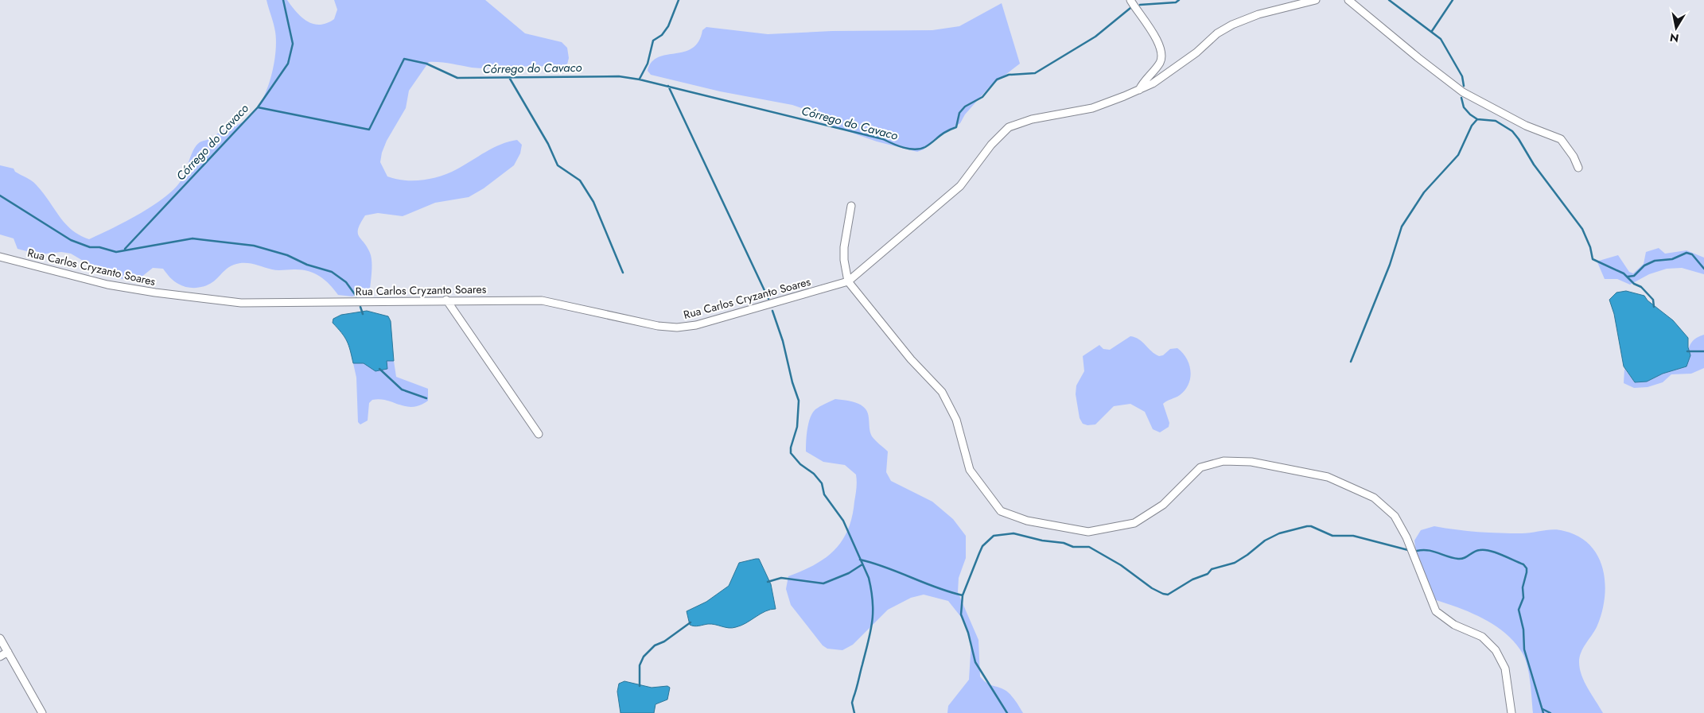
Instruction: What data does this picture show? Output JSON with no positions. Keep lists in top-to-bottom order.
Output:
{
  "streets": {
    "street": ["Rua Carlos Cryzanto Soares"]
  },
  "water": ["Córrego do Cavaco"],
  "north": "bottom"
}
